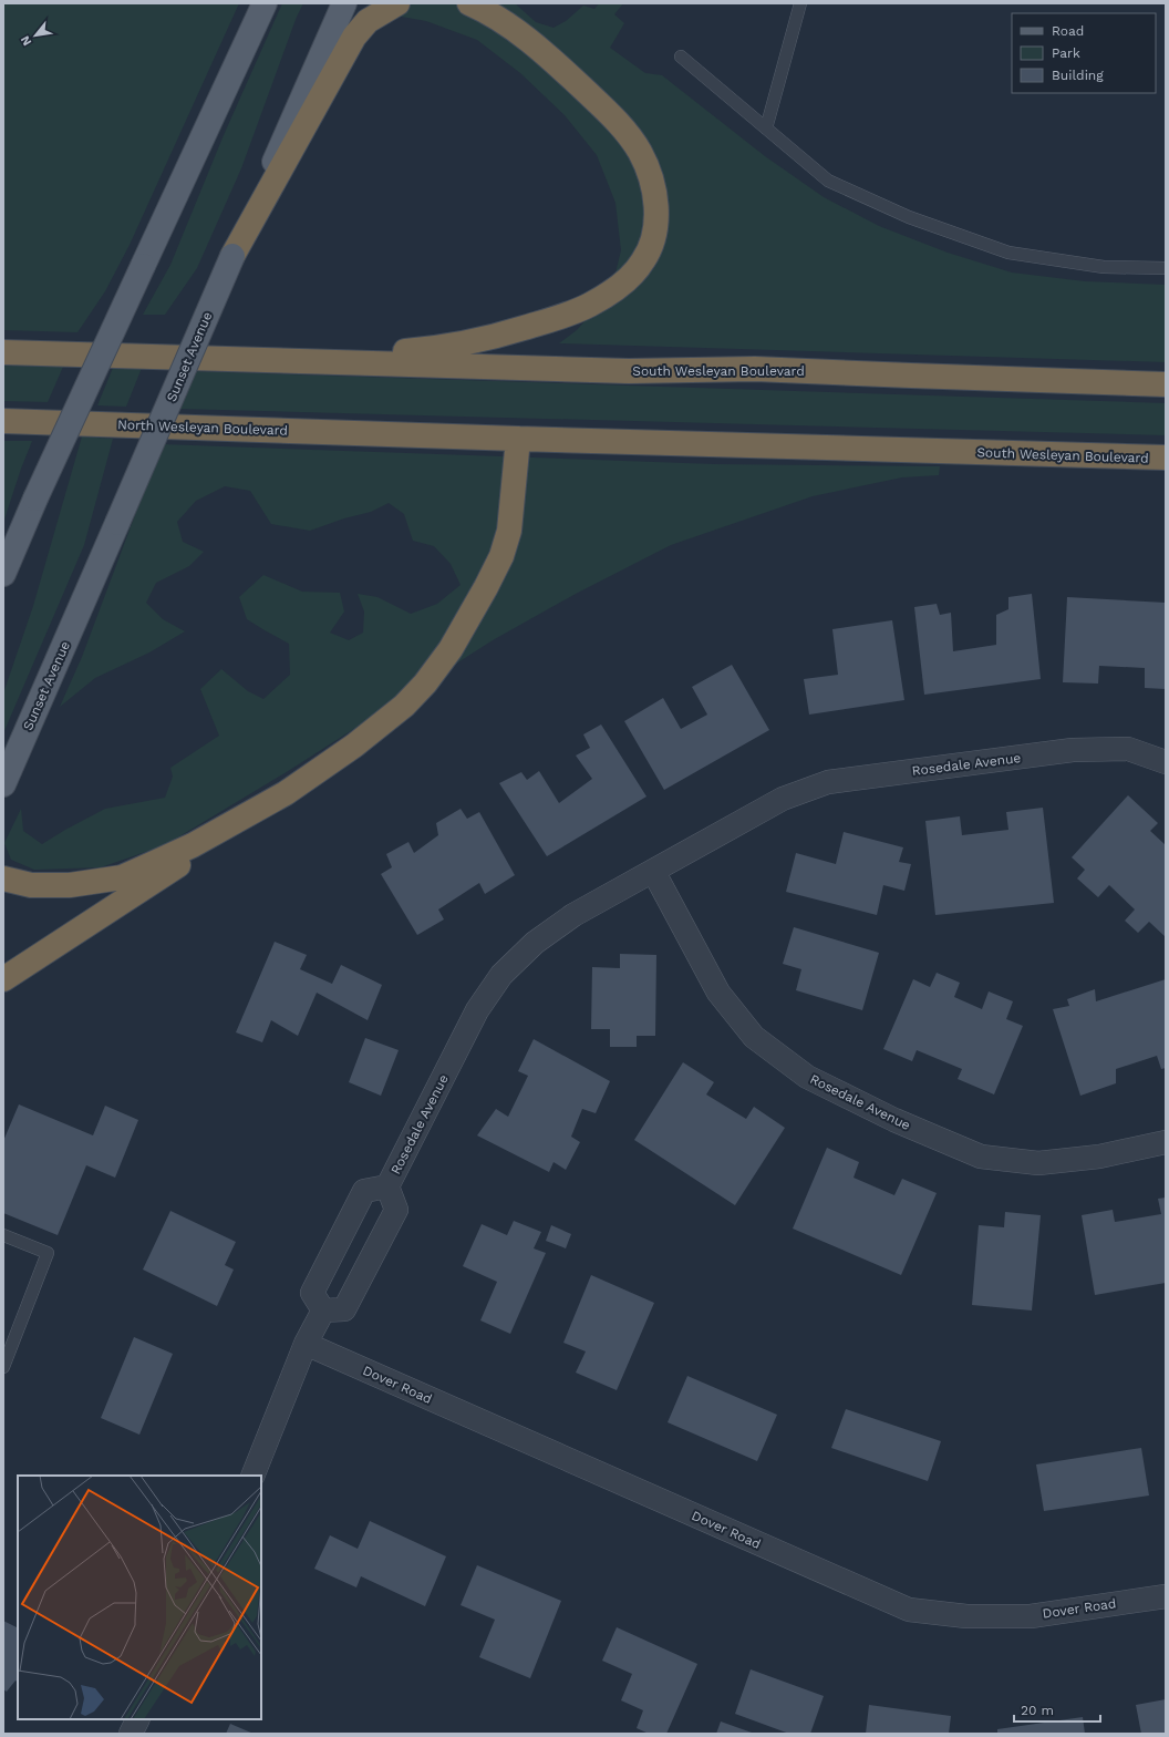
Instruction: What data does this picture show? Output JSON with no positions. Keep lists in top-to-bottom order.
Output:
{
  "streets": {
    "highway": ["South Wesleyan Boulevard", "North Wesleyan Boulevard"],
    "main road": ["Sunset Avenue"],
    "street": ["Rosedale Avenue", "Dover Road"]
  },
  "crossings": [
    ["South Wesleyan Boulevard", "North Wesleyan Boulevard"]
  ],
  "legend": ["Road", "Park", "Building"],
  "scale_bar": "20 m",
  "north": "bottom left"
}
